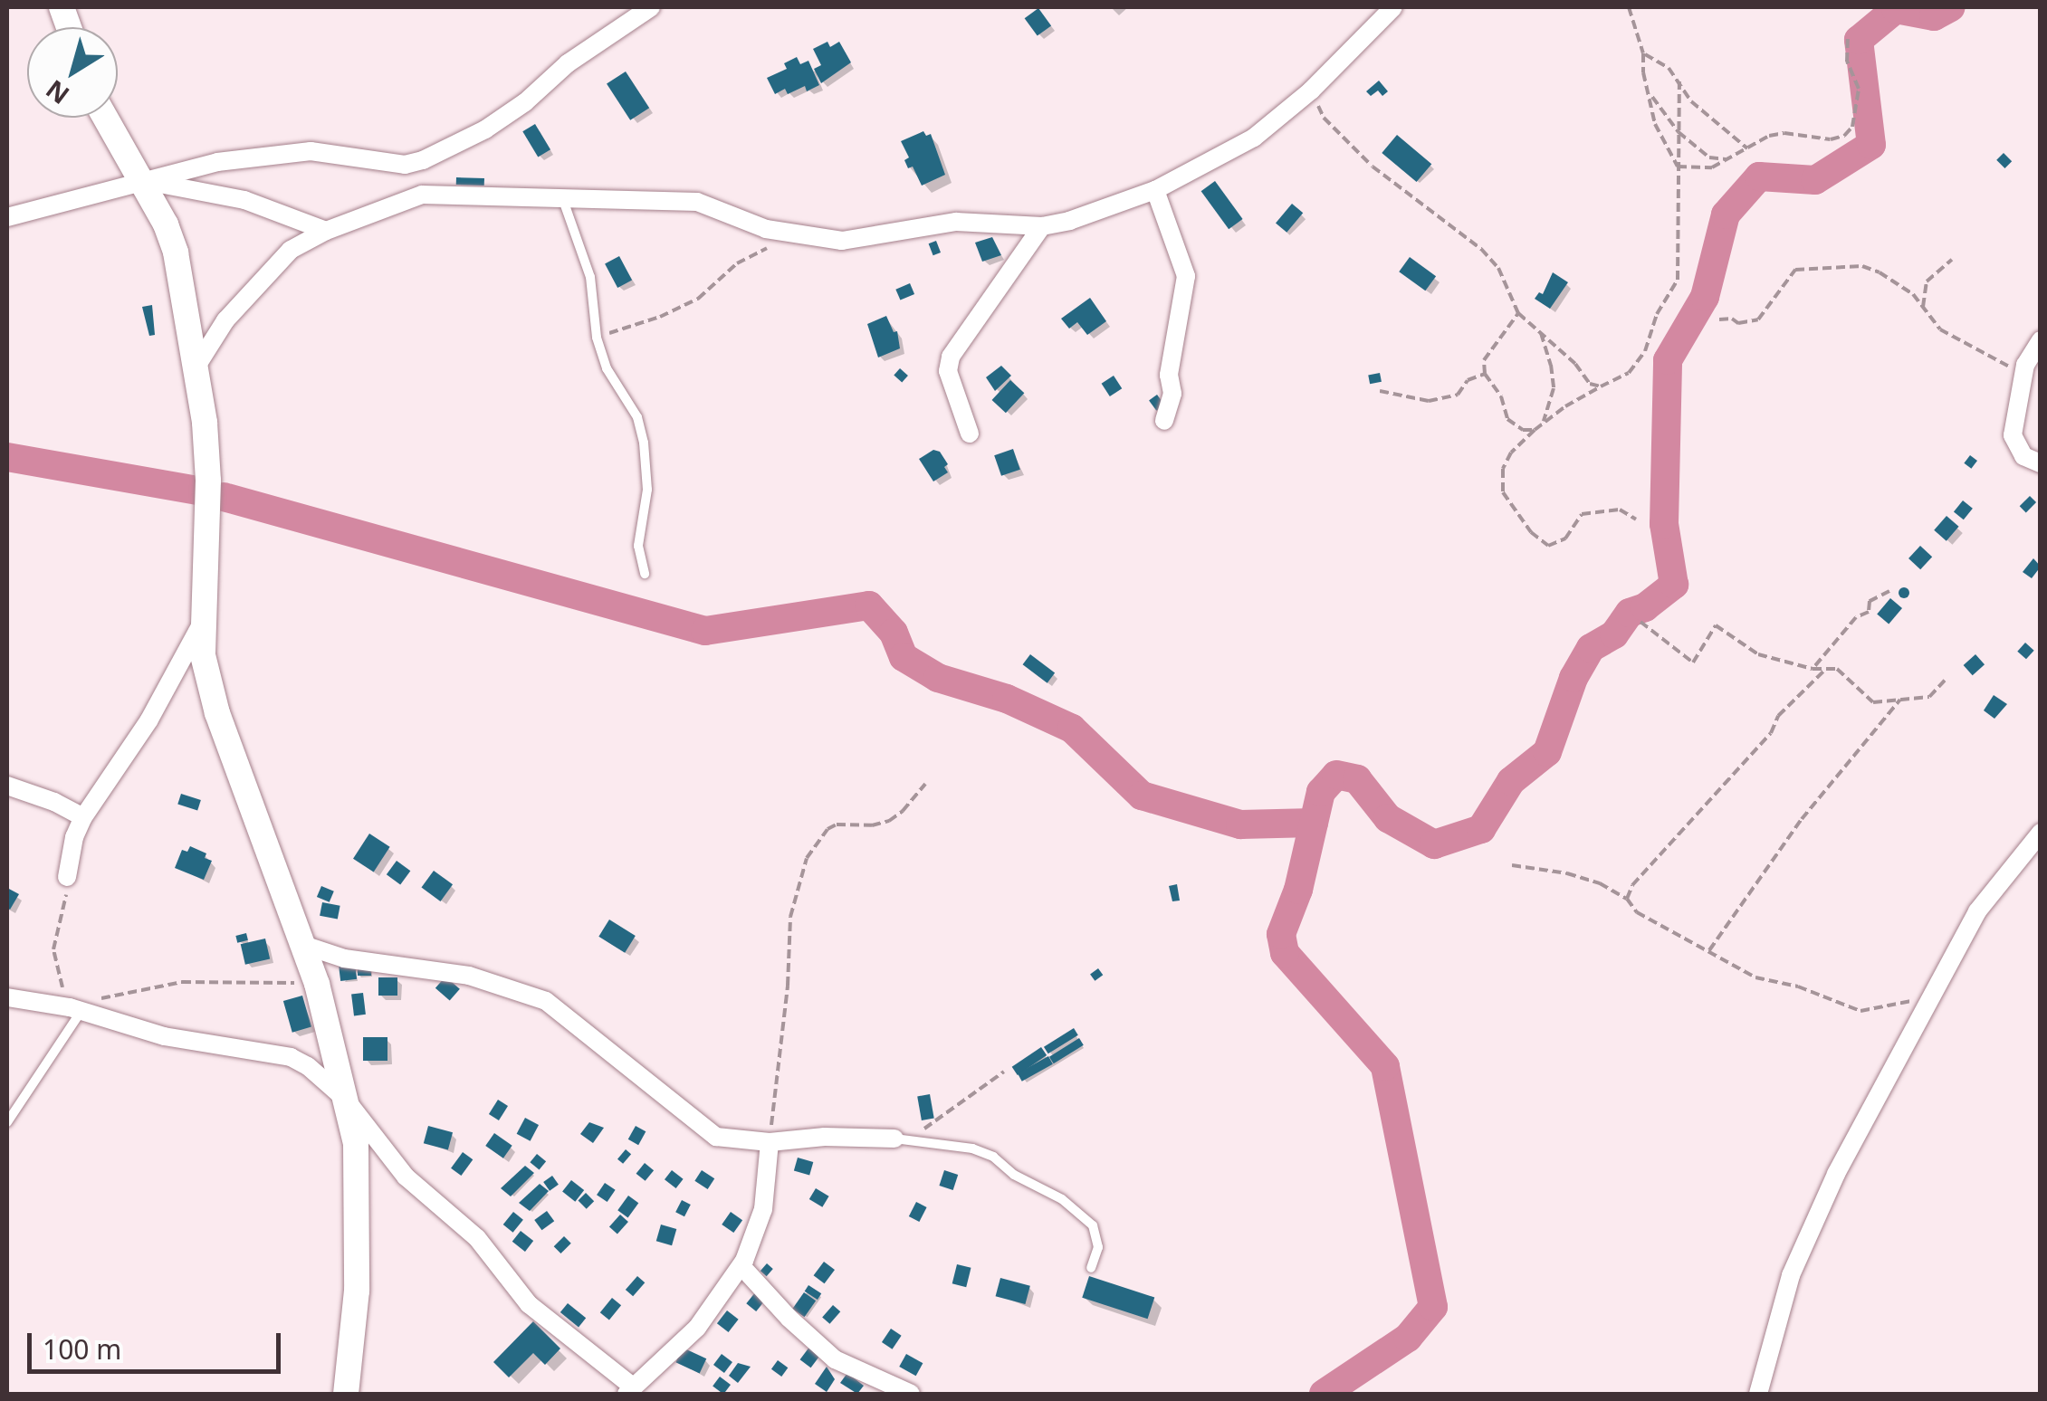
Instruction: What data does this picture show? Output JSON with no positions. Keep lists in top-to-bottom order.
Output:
{
  "scale_bar": "100 m",
  "north": "bottom left"
}
